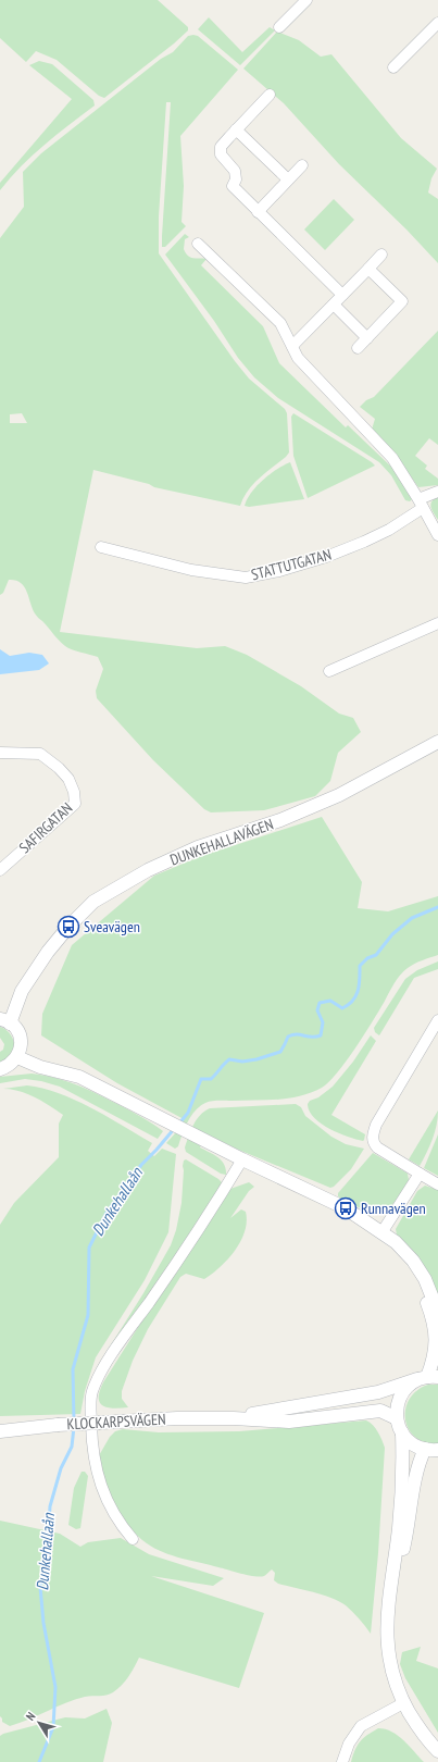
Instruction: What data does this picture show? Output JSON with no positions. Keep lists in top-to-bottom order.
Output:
{
  "streets": {
    "street": [
      "STATTUTGATAN",
      "SAFIRGATAN",
      "DUNKEHALLAVÄGEN",
      "KLOCKARPSVÄGEN"
    ]
  },
  "water": ["Dunkehallaån"],
  "places": {
    "bus stop": ["Sveavägen", "Runnavägen"]
  },
  "north": "top left"
}
